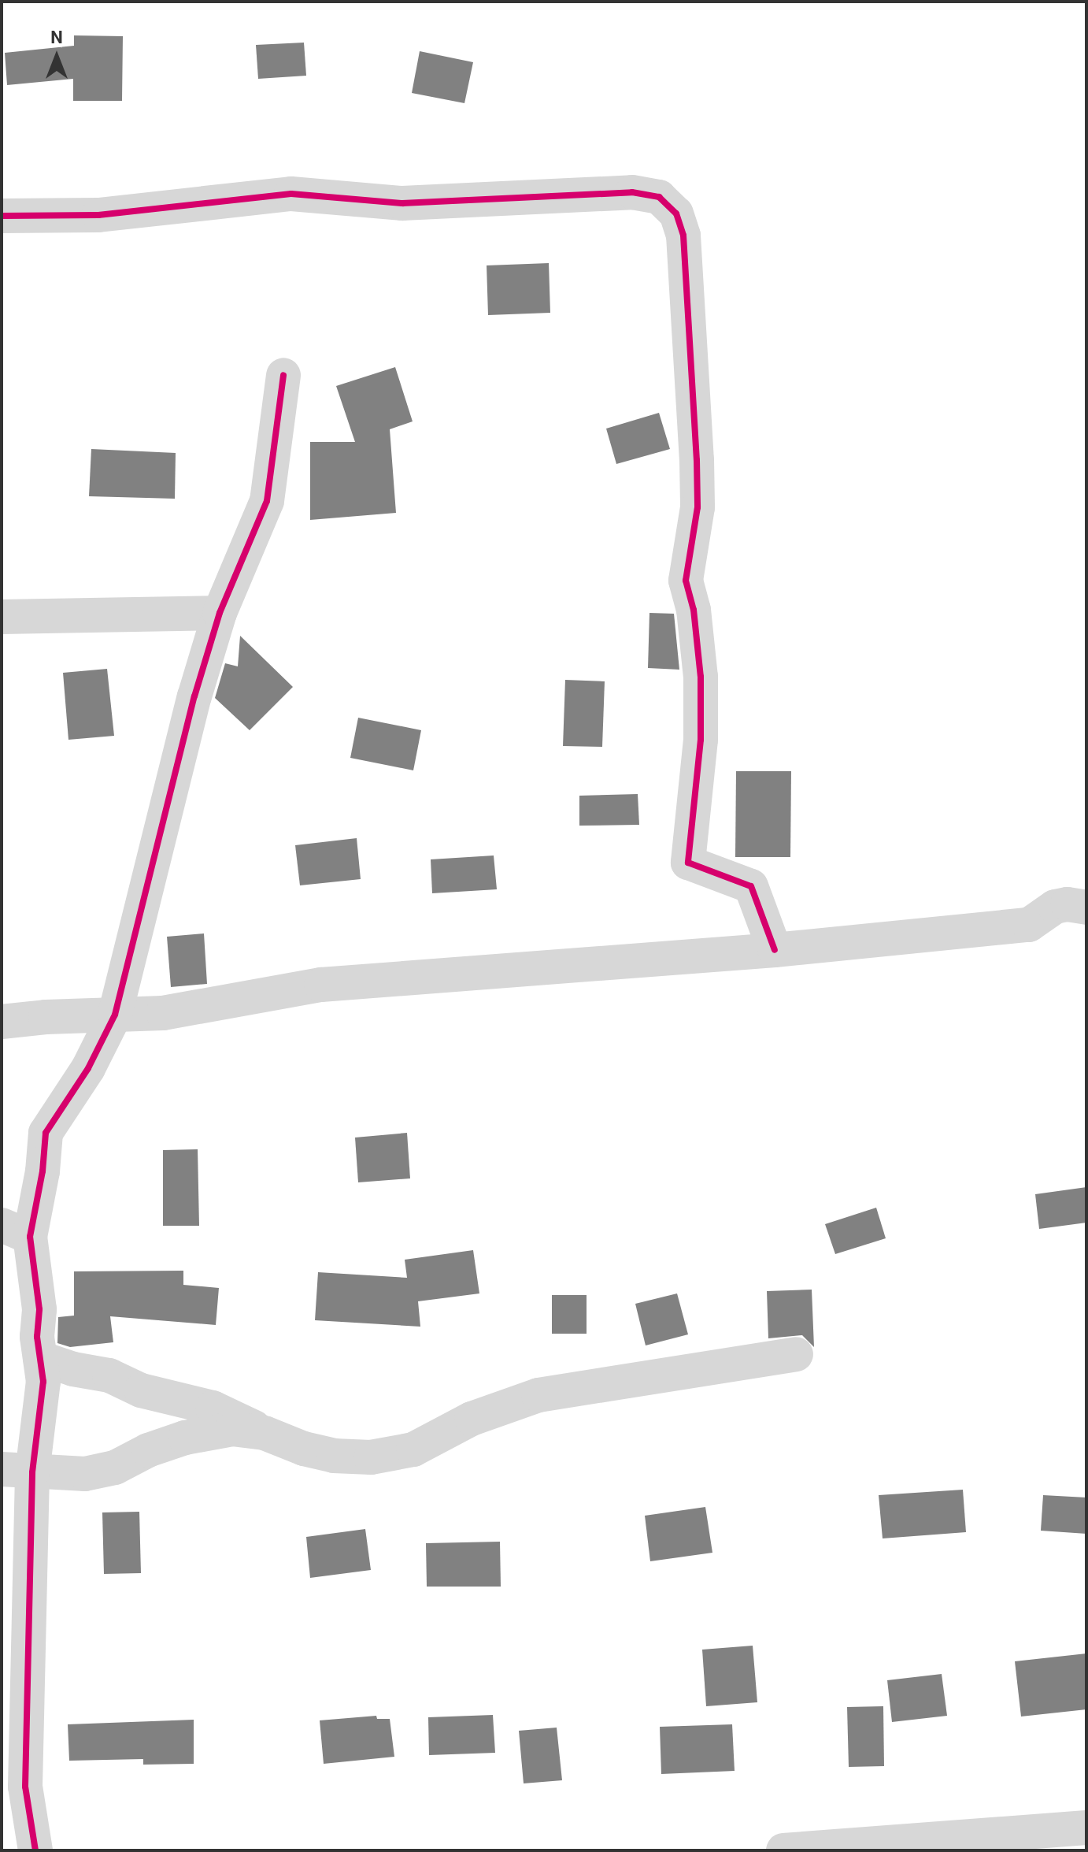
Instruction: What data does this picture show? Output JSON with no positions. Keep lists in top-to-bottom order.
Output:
{
  "north": "top"
}
